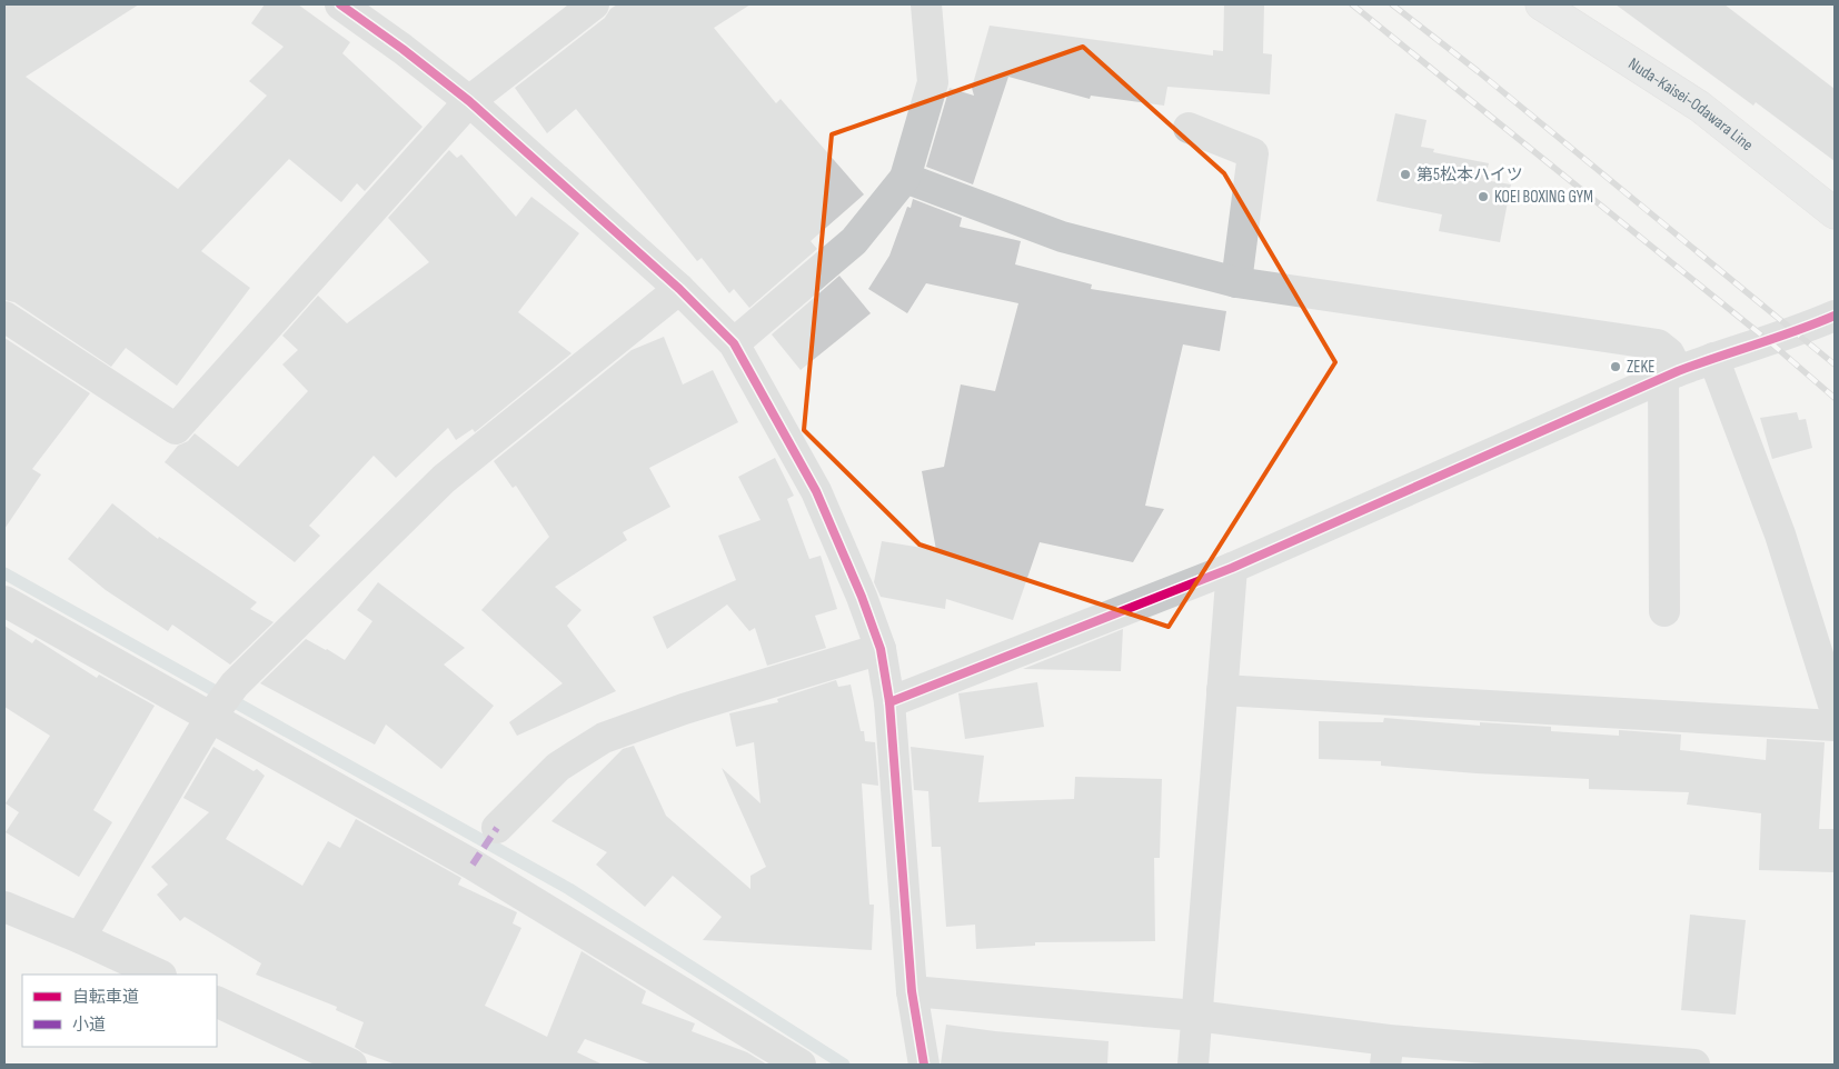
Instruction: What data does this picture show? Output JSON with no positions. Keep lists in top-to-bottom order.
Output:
{
  "streets": {
    "main road": ["Nuda-Kaisei-Odawara Line"]
  },
  "places": ["第5松本ハイツ", "KOEI BOXING GYM", "ZEKE"],
  "legend": ["自転車道", "小道"]
}
